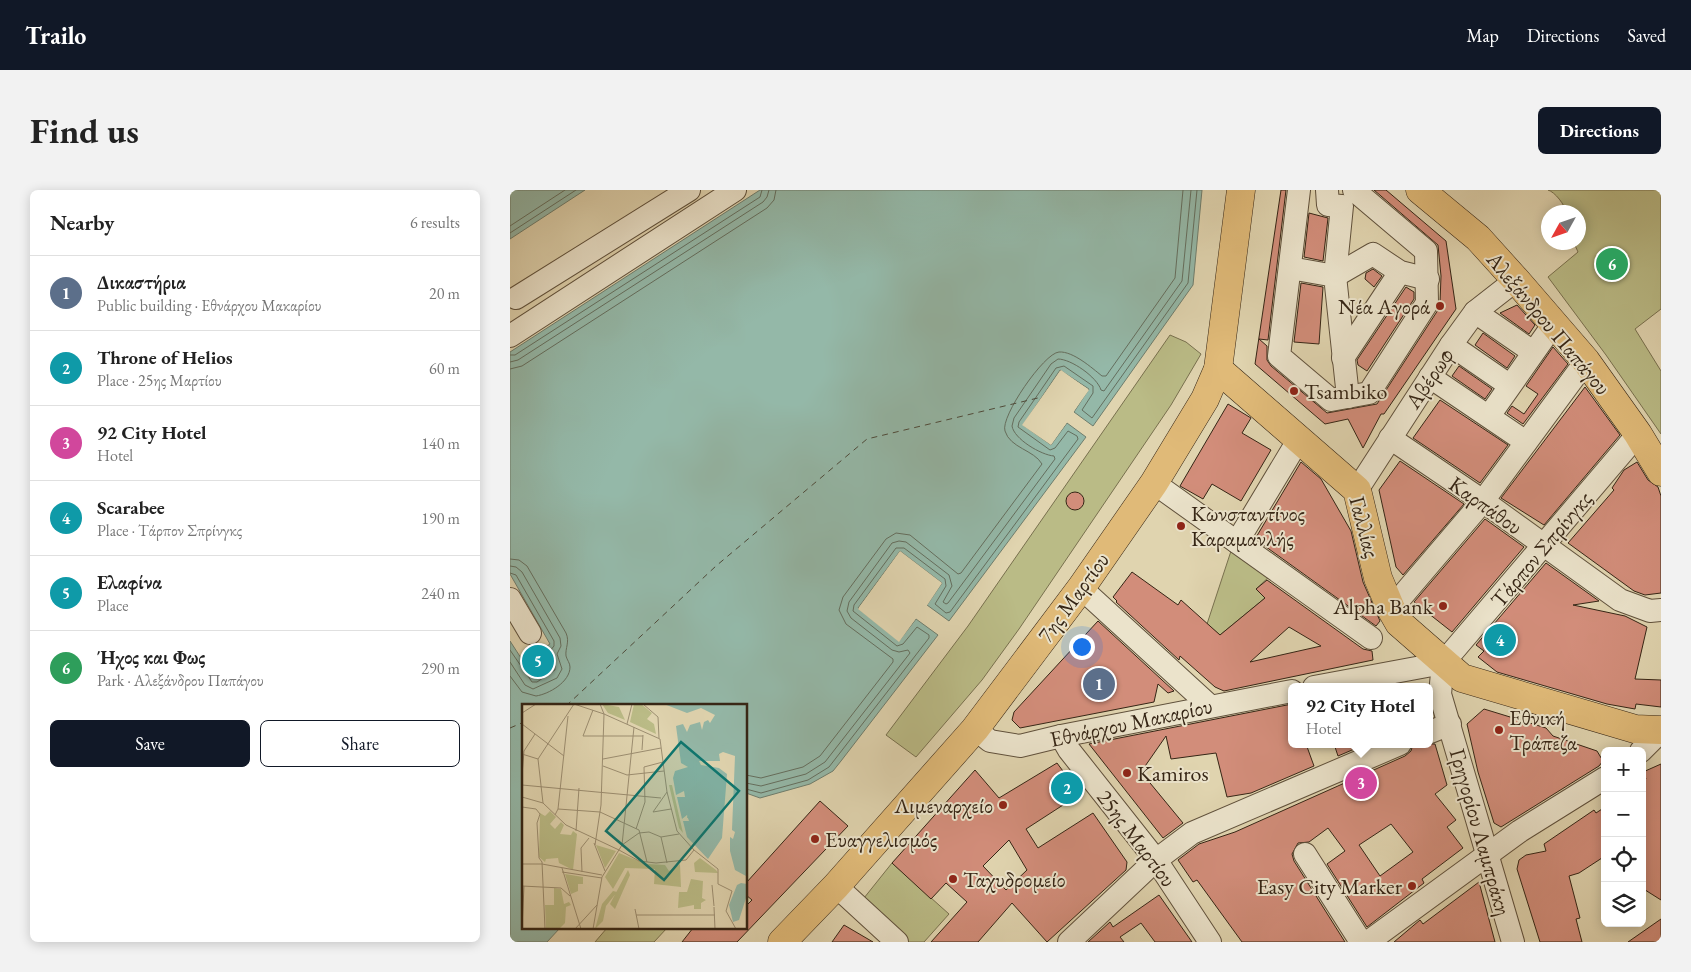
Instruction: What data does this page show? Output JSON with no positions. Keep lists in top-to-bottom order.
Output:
{
  "streets": {
    "main road": ["Αλεξάνδρου Παπάγου", "Γαλλίας", "7ης Μαρτίου"],
    "street": [
      "Αβέρωφ",
      "Καρπάθου",
      "Τάρπον Σπρίνγκς",
      "Εθνάρχου Μακαρίου",
      "Γρηγορίου Λαμπράκη",
      "25ης Μαρτίου"
    ]
  },
  "crossings": [
    ["Αλεξάνδρου Παπάγου", "Αβέρωφ"],
    ["Αλεξάνδρου Παπάγου", "Τάρπον Σπρίνγκς"],
    ["Αβέρωφ", "Καρπάθου"],
    ["Αβέρωφ", "Γαλλίας"],
    ["Καρπάθου", "Τάρπον Σπρίνγκς"],
    ["Γαλλίας", "Τάρπον Σπρίνγκς"],
    ["Γαλλίας", "7ης Μαρτίου"],
    ["Γαλλίας", "Γρηγορίου Λαμπράκη"],
    ["Τάρπον Σπρίνγκς", "Γρηγορίου Λαμπράκη"],
    ["7ης Μαρτίου", "Εθνάρχου Μακαρίου"],
    ["Εθνάρχου Μακαρίου", "25ης Μαρτίου"]
  ],
  "places": [
    "Νέα Αγορά",
    "Tsambiko",
    "Κωνσταντίνος Καραμανλής",
    "Alpha Bank",
    "Εθνική Τράπεζα",
    "Kamiros",
    "Λιμεναρχείο",
    "Ευαγγελισμός",
    "Ταχυδρομείο",
    "Easy City Marker"
  ],
  "north": "bottom left",
  "page": {
    "header": "Trailo",
    "nav": ["Map", "Directions", "Saved"],
    "buttons": [
      "Directions",
      ["Save", "Share"]
    ],
    "title": "Find us",
    "heading": ["Nearby", "6 results"],
    "pins": [
      "6",
      "4",
      "5",
      "1",
      "3",
      "2"
    ],
    "list": [
      {
        "mark": "1",
        "name": "Δικαστήρια",
        "note": "Public building · Εθνάρχου Μακαρίου",
        "value": "20 m"
      },
      {
        "mark": "2",
        "name": "Throne of Helios",
        "note": "Place · 25ης Μαρτίου",
        "value": "60 m"
      },
      {
        "mark": "3",
        "name": "92 City Hotel",
        "note": "Hotel",
        "value": "140 m"
      },
      {
        "mark": "4",
        "name": "Scarabee",
        "note": "Place · Τάρπον Σπρίνγκς",
        "value": "190 m"
      },
      {
        "mark": "5",
        "name": "Ελαφίνα",
        "note": "Place",
        "value": "240 m"
      },
      {
        "mark": "6",
        "name": "Ήχος και Φως",
        "note": "Park · Αλεξάνδρου Παπάγου",
        "value": "290 m"
      }
    ],
    "popup": ["92 City Hotel", "Hotel"],
    "map_buttons": ["+", "−"]
  }
}
